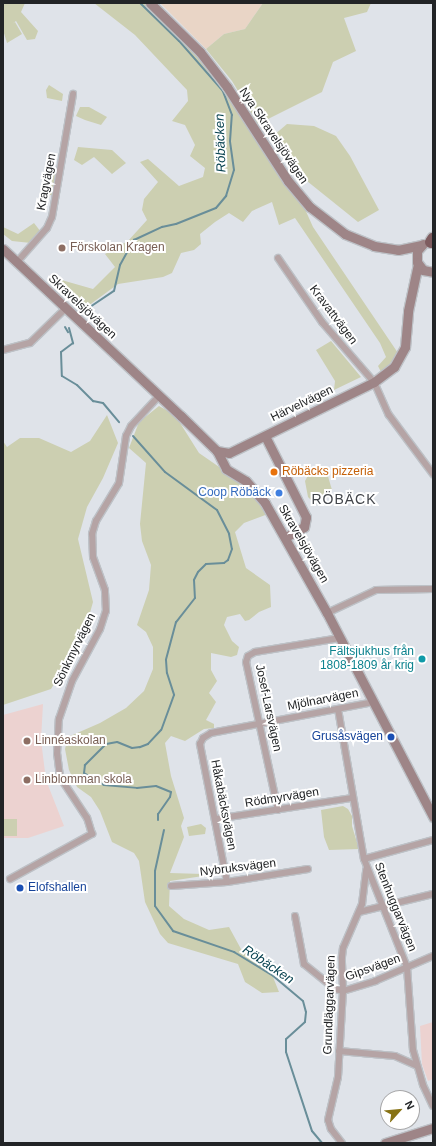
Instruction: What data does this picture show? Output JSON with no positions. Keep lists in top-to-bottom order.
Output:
{
  "streets": {
    "street": [
      "Nya Skravelsjövägen",
      "Kragvägen",
      "Skravelsjövägen",
      "Kravattvägen",
      "Härvelvägen",
      "Sönkmyrvägen",
      "Mjölnarvägen",
      "Josef-Larsvägen",
      "Rödmyrvägen",
      "Håkabäcksvägen",
      "Nybruksvägen",
      "Stenhuggarvägen",
      "Gipsvägen",
      "Grundläggarvägen"
    ]
  },
  "crossings": [
    ["Kragvägen", "Skravelsjövägen"],
    ["Skravelsjövägen", "Härvelvägen"],
    ["Skravelsjövägen", "Sönkmyrvägen"],
    ["Skravelsjövägen", "Mjölnarvägen"],
    ["Skravelsjövägen", "Josef-Larsvägen"],
    ["Kravattvägen", "Härvelvägen"],
    ["Mjölnarvägen", "Josef-Larsvägen"],
    ["Mjölnarvägen", "Håkabäcksvägen"],
    ["Mjölnarvägen", "Stenhuggarvägen"],
    ["Josef-Larsvägen", "Rödmyrvägen"],
    ["Rödmyrvägen", "Håkabäcksvägen"],
    ["Rödmyrvägen", "Stenhuggarvägen"],
    ["Håkabäcksvägen", "Nybruksvägen"],
    ["Stenhuggarvägen", "Gipsvägen"],
    ["Stenhuggarvägen", "Grundläggarvägen"],
    ["Gipsvägen", "Grundläggarvägen"]
  ],
  "districts": ["RÖBÄCK"],
  "water": ["Röbäcken"],
  "places": [
    "Förskolan Kragen",
    "Röbäcks pizzeria",
    "Coop Röbäck",
    "Fältsjukhus från 1808-1809 år krig",
    "Grusåsvägen",
    "Linnéaskolan",
    "Linblomman skola",
    "Elofshallen"
  ],
  "north": "top right"
}
